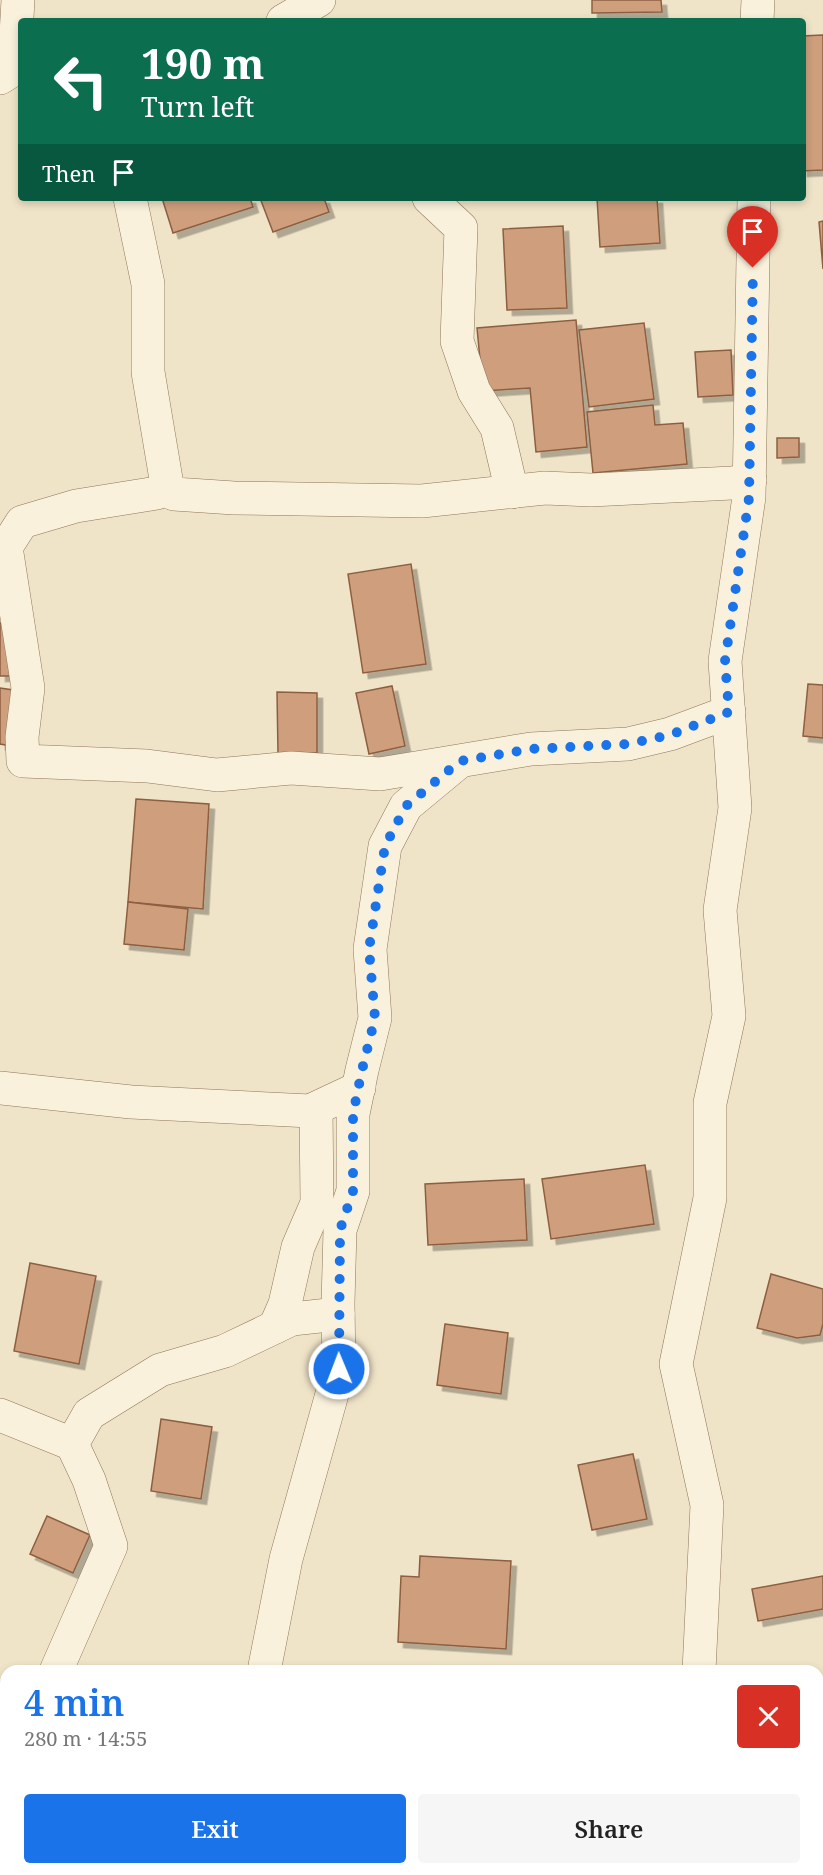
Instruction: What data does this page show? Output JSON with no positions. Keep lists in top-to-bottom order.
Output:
{
  "page": {
    "turn": ["190 m", "Turn left"],
    "then": "Then",
    "heading": ["4 min", "280 m · 14:55"],
    "buttons": ["Exit", "Share"]
  }
}
